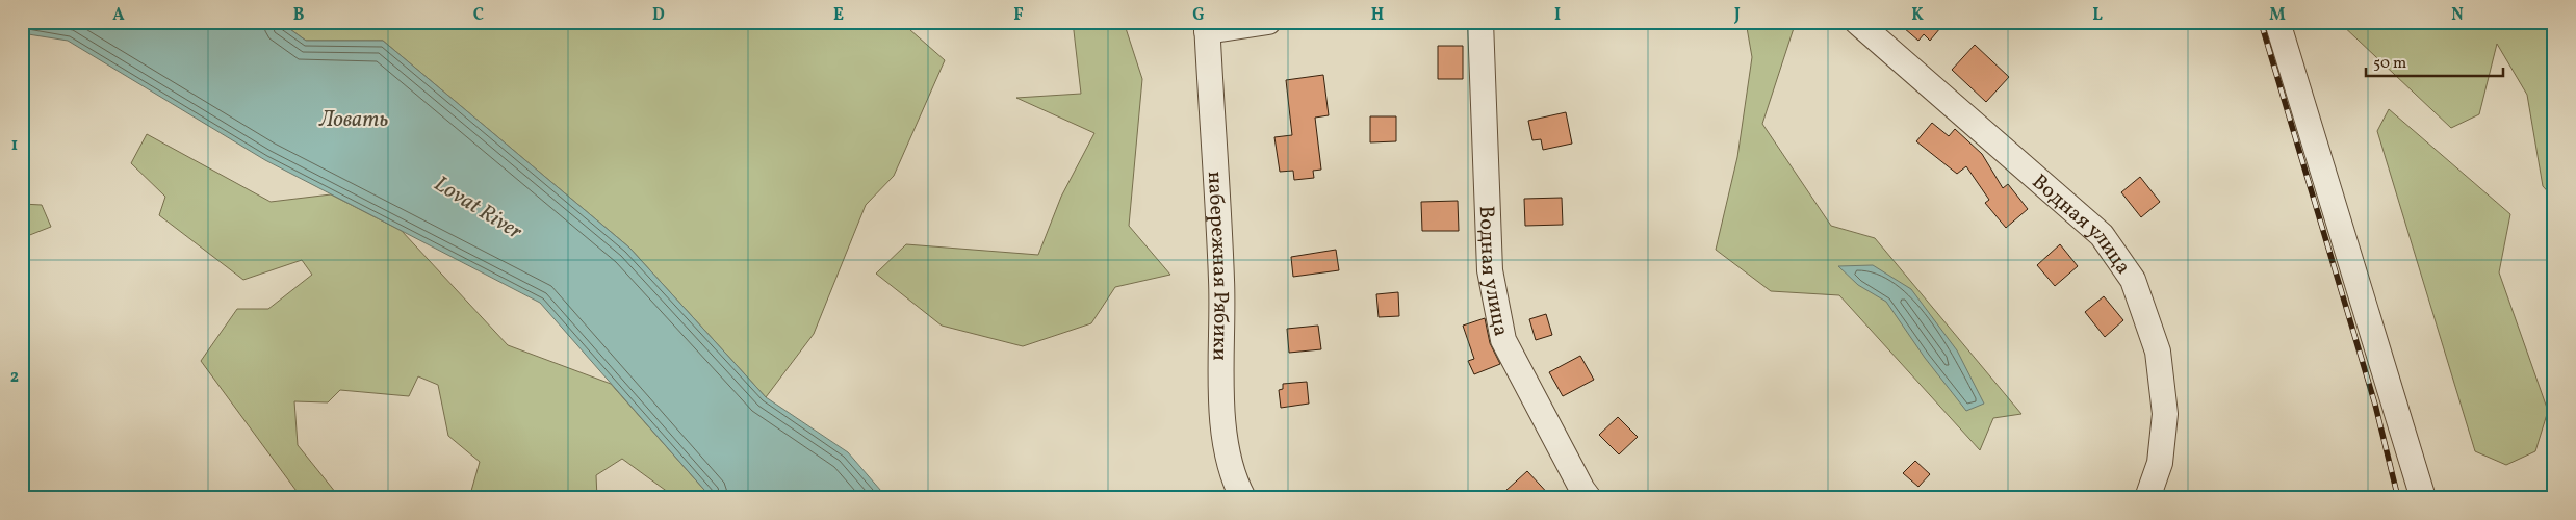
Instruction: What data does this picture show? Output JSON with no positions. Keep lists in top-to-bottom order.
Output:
{
  "streets": {
    "street": ["Водная улица", "набережная Рябики"]
  },
  "water": ["Ловать", "Lovat River"],
  "scale_bar": "50 m",
  "grid": {
    "columns": [
      "A",
      "B",
      "C",
      "D",
      "E",
      "F",
      "G",
      "H",
      "I",
      "J",
      "K",
      "L",
      "M",
      "N"
    ],
    "rows": ["1", "2"]
  }
}
